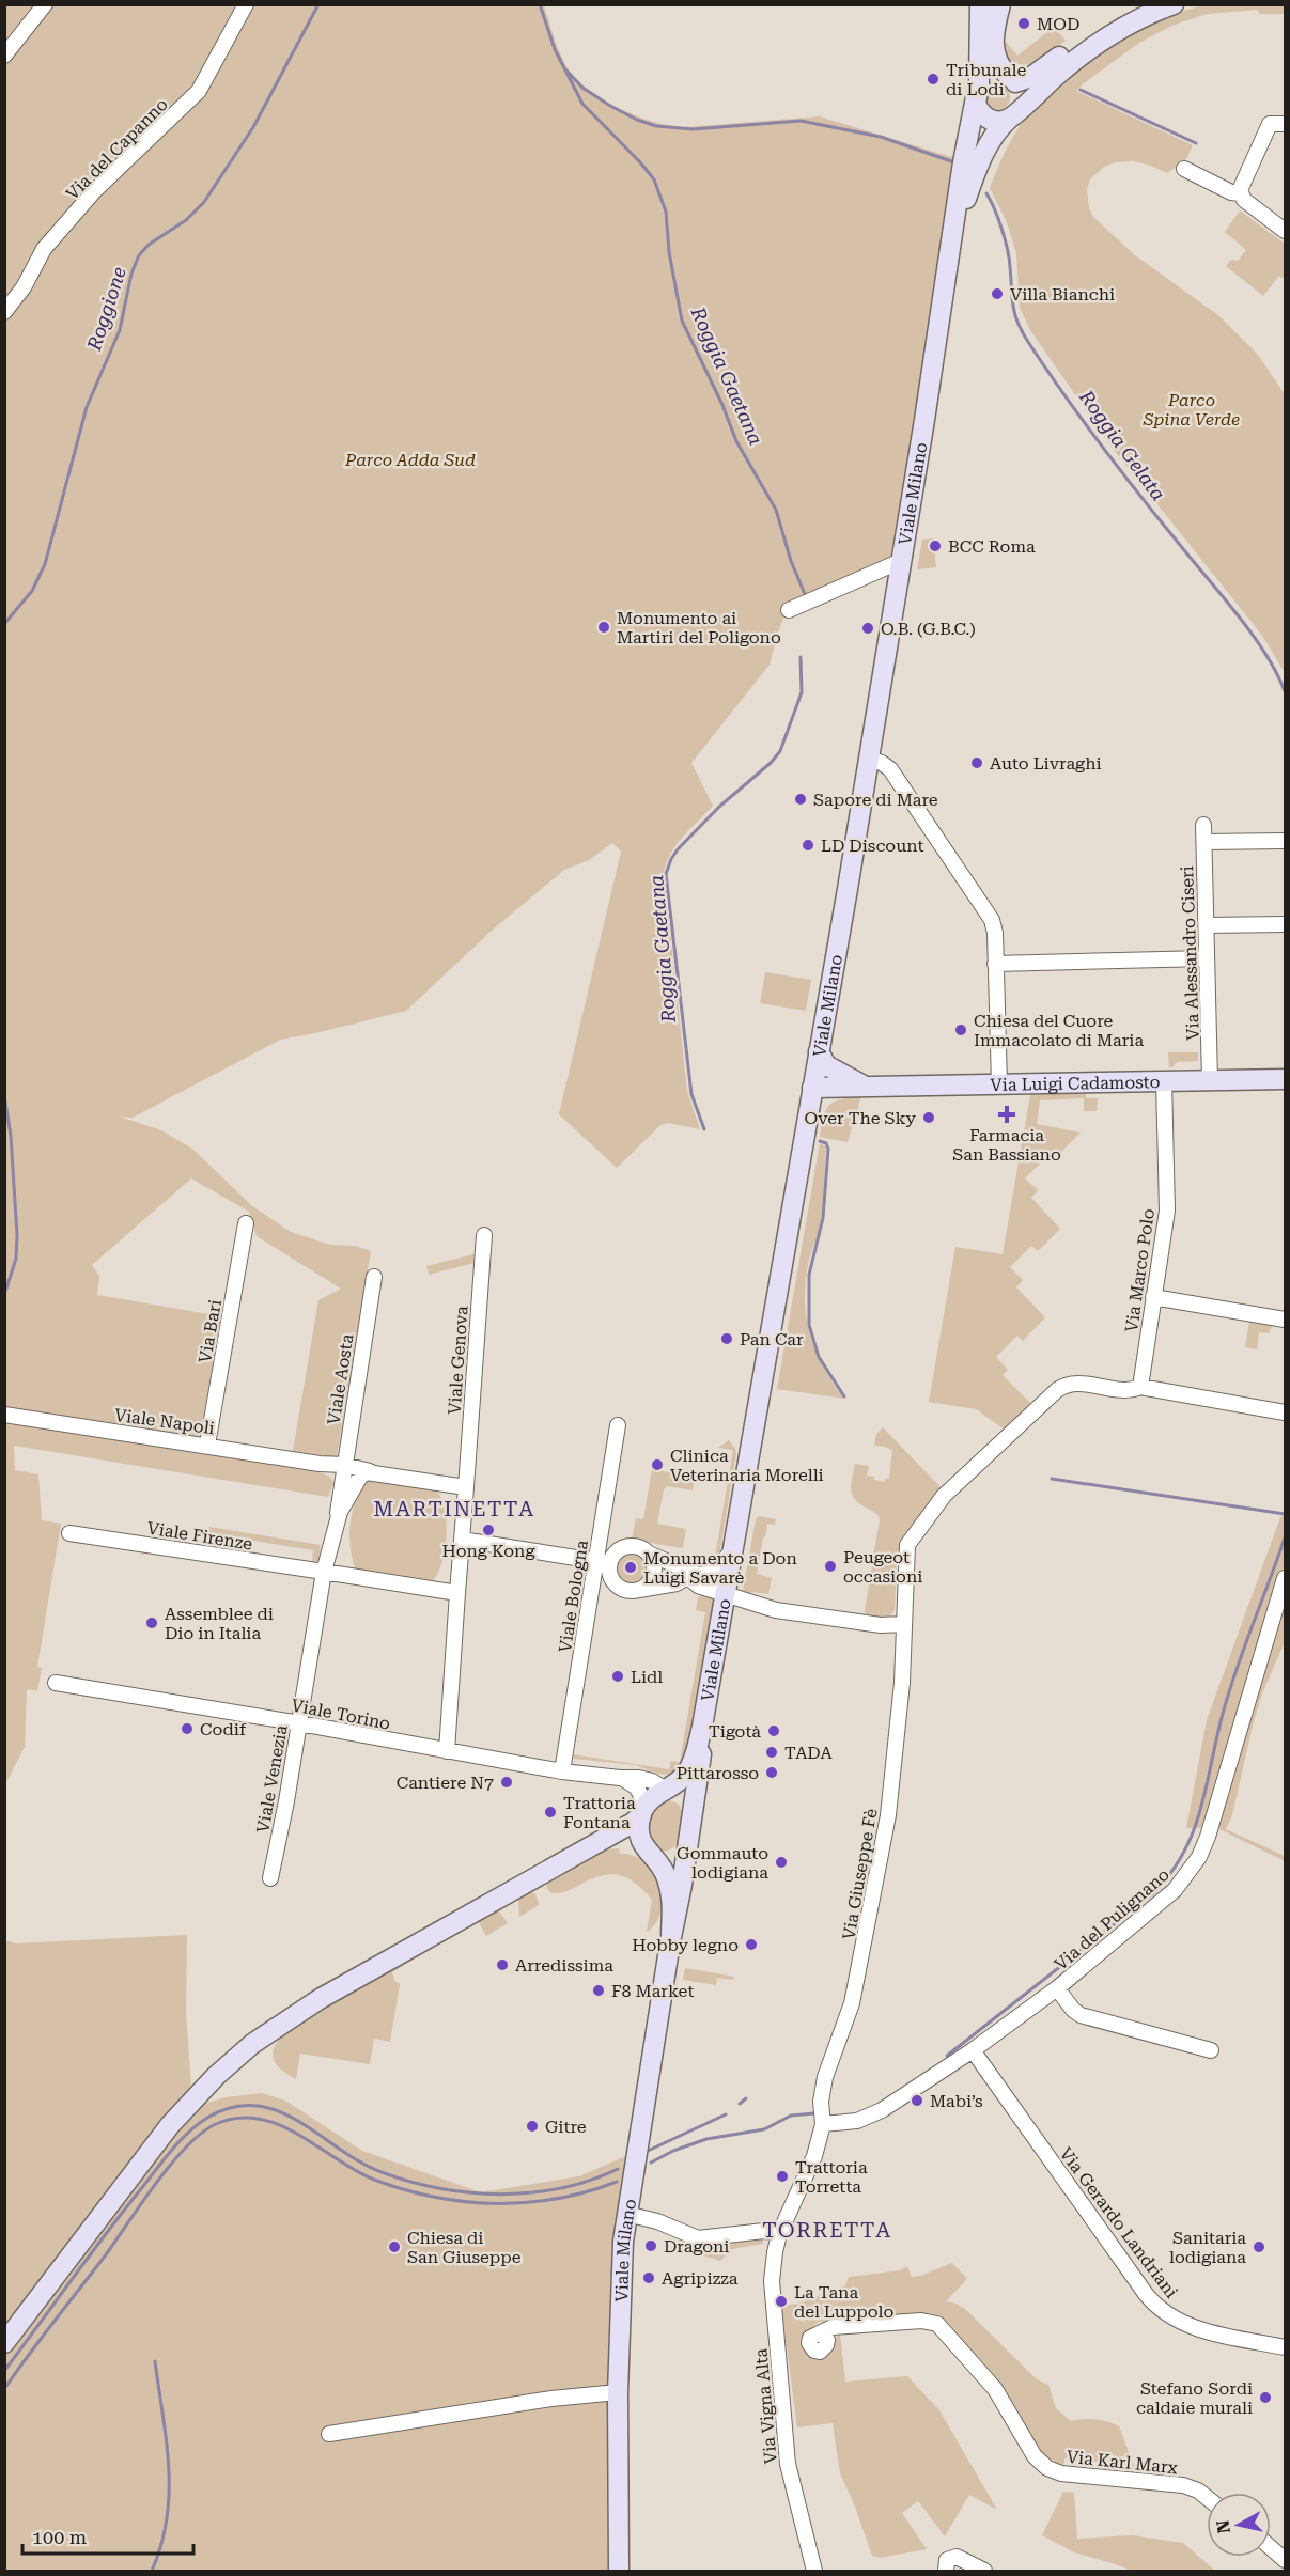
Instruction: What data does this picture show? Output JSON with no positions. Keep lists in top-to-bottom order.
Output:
{
  "streets": {
    "street": [
      "Via del Capanno",
      "Viale Milano",
      "Via Alessandro Ciseri",
      "Via Luigi Cadamosto",
      "Via Marco Polo",
      "Via Bari",
      "Viale Genova",
      "Viale Aosta",
      "Viale Napoli",
      "Viale Firenze",
      "Viale Bologna",
      "Viale Torino",
      "Viale Venezia",
      "Via Giuseppe Fè",
      "Via del Pulignano",
      "Via Gerardo Landriani",
      "Via Vigna Alta",
      "Via Karl Marx"
    ]
  },
  "crossings": [
    ["Viale Milano", "Via Luigi Cadamosto"],
    ["Viale Milano", "Viale Torino"],
    ["Via Alessandro Ciseri", "Via Luigi Cadamosto"],
    ["Via Luigi Cadamosto", "Via Marco Polo"],
    ["Via Marco Polo", "Via Giuseppe Fè"],
    ["Via Bari", "Viale Napoli"],
    ["Viale Genova", "Viale Napoli"],
    ["Viale Genova", "Viale Firenze"],
    ["Viale Aosta", "Viale Napoli"],
    ["Viale Aosta", "Viale Venezia"],
    ["Viale Firenze", "Viale Venezia"],
    ["Viale Bologna", "Viale Torino"],
    ["Viale Torino", "Viale Venezia"],
    ["Via Giuseppe Fè", "Via del Pulignano"],
    ["Via Giuseppe Fè", "Via Vigna Alta"],
    ["Via del Pulignano", "Via Gerardo Landriani"]
  ],
  "districts": ["MARTINETTA", "TORRETTA"],
  "water": ["Roggione", "Roggia Gaetana", "Roggia Gelata"],
  "parks": ["Parco Spina Verde", "Parco Adda Sud"],
  "places": {
    "other": [
      "MOD",
      "Tribunale di Lodi",
      "Villa Bianchi",
      "BCC Roma",
      "Monumento ai Martiri del Poligono",
      "O.B. (G.B.C.)",
      "Auto Livraghi",
      "Sapore di Mare",
      "LD Discount",
      "Chiesa del Cuore Immacolato di Maria",
      "Over The Sky",
      "Pan Car",
      "Clinica Veterinaria Morelli",
      "Hong Kong",
      "Peugeot occasioni",
      "Monumento a Don Luigi Savarè",
      "Assemblee di Dio in Italia",
      "Lidl",
      "Codif",
      "Tigotà",
      "TADA",
      "Pittarosso",
      "Cantiere N7",
      "Trattoria Fontana",
      "Gommauto lodigiana",
      "Hobby legno",
      "Arredissima",
      "F8 Market",
      "Mabi’s",
      "Gitre",
      "Trattoria Torretta",
      "Dragoni",
      "Chiesa di San Giuseppe",
      "Sanitaria lodigiana",
      "Agripizza",
      "La Tana del Luppolo",
      "Stefano Sordi caldaie murali"
    ],
    "health": ["Farmacia San Bassiano"]
  },
  "scale_bar": "100 m",
  "north": "left"
}
